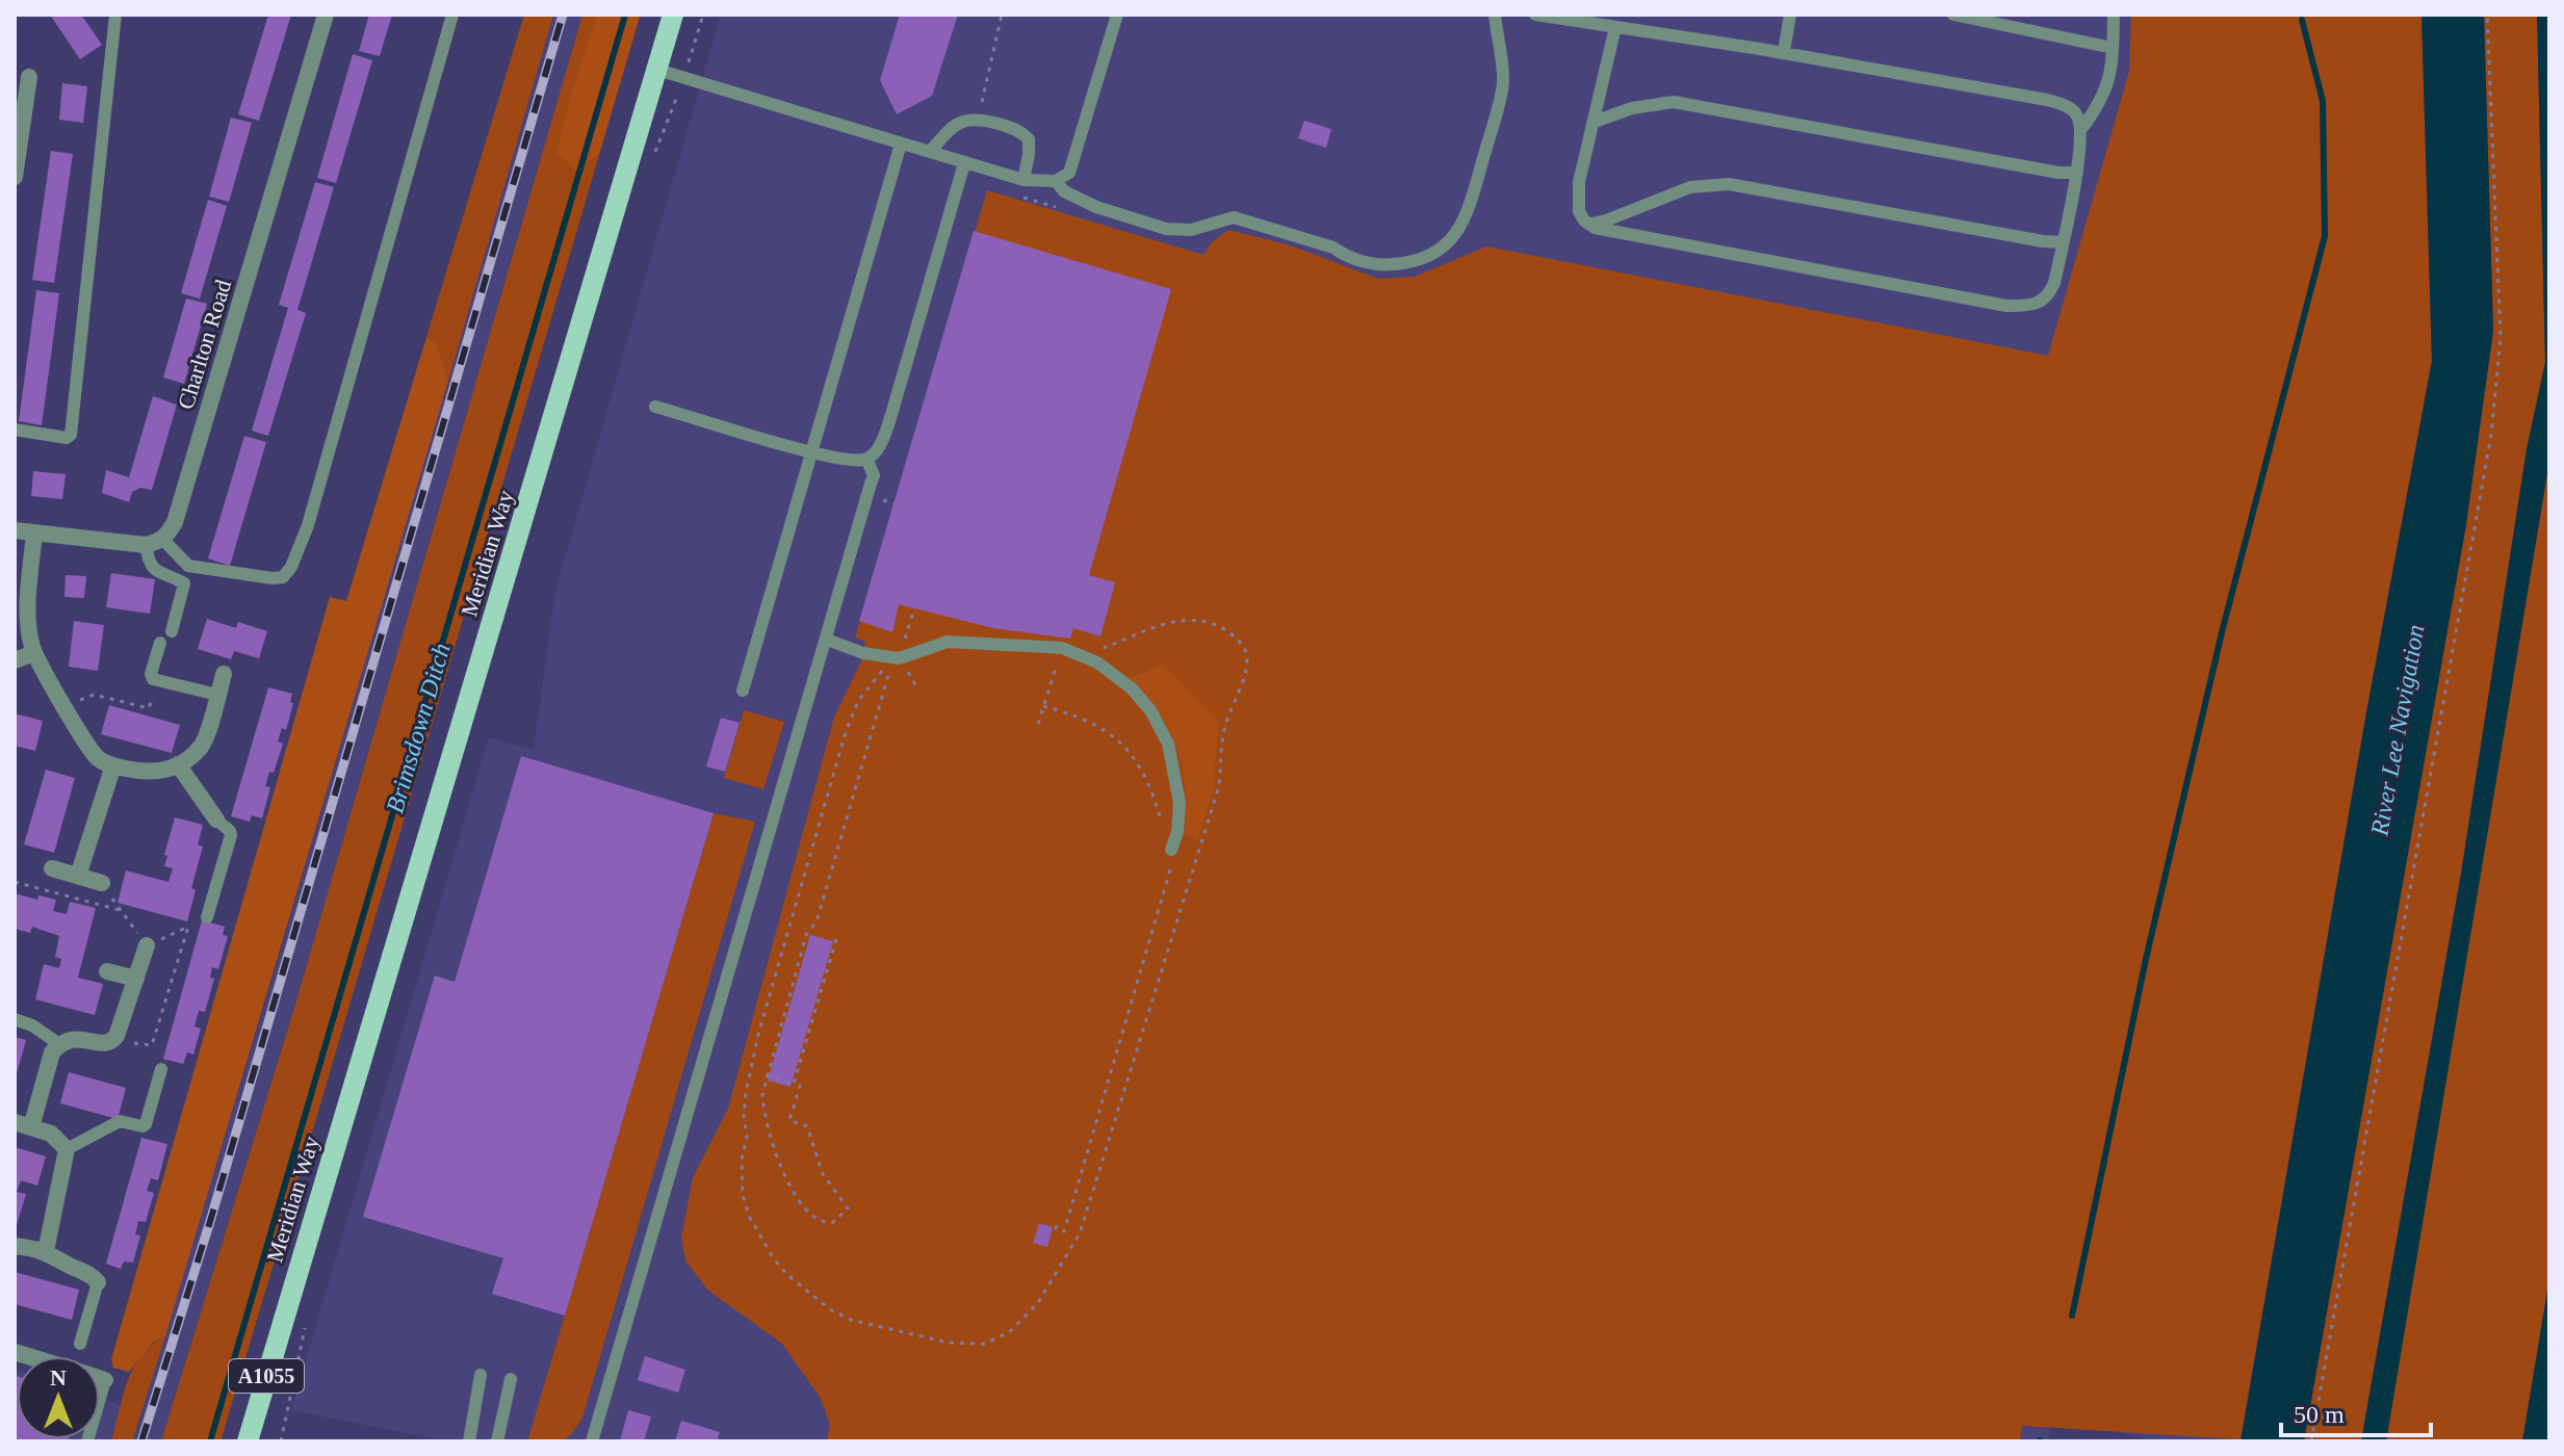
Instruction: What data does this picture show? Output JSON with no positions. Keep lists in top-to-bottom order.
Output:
{
  "streets": {
    "main road": ["Meridian Way", "A1055"],
    "street": ["Charlton Road"]
  },
  "water": ["Brimsdown Ditch", "River Lee Navigation"],
  "scale_bar": "50 m",
  "north": "top"
}
